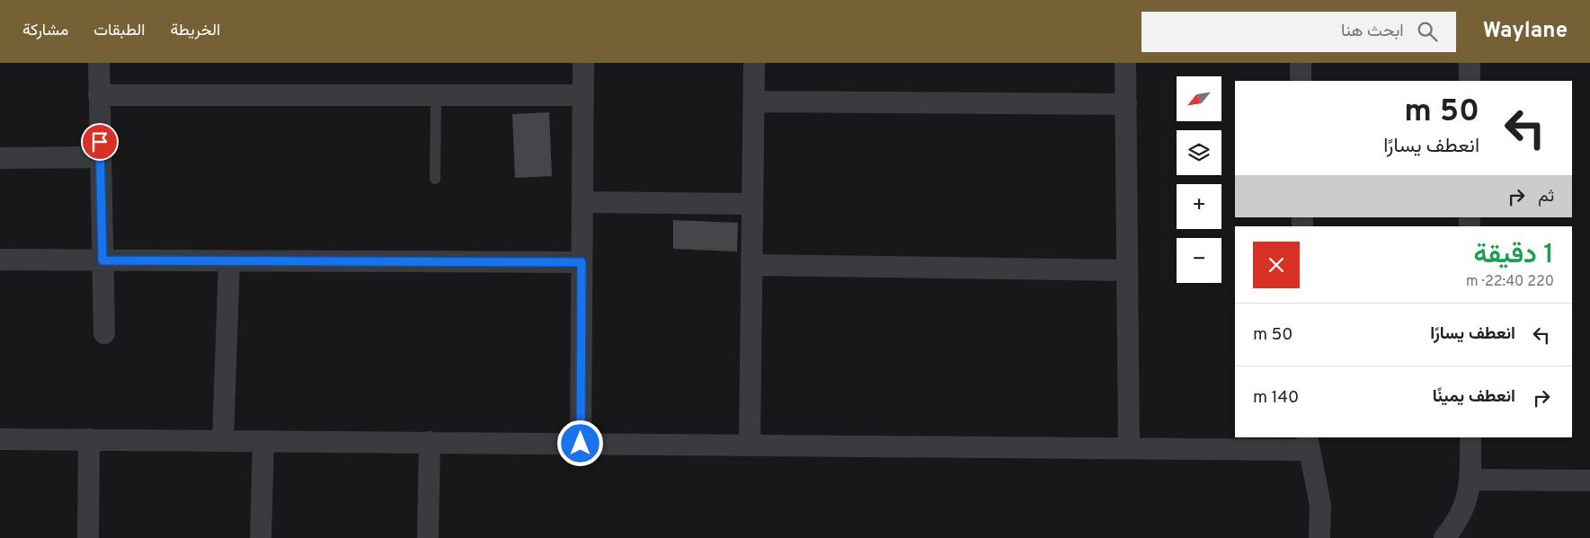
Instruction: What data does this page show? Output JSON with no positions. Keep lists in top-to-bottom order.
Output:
{
  "north": "bottom left",
  "page": {
    "header": "Waylane",
    "search": "ابحث هنا",
    "nav": ["الخريطة", "الطبقات", "مشاركة"],
    "map_buttons": ["+", "−"],
    "turn": ["50 m", "انعطف يسارًا"],
    "then": "ثم",
    "heading": ["1 دقيقة", "220 m · 22:40"],
    "list": [
      {
        "name": "انعطف يسارًا",
        "value": "50 m"
      },
      {
        "name": "انعطف يمينًا",
        "value": "140 m"
      }
    ]
  }
}
